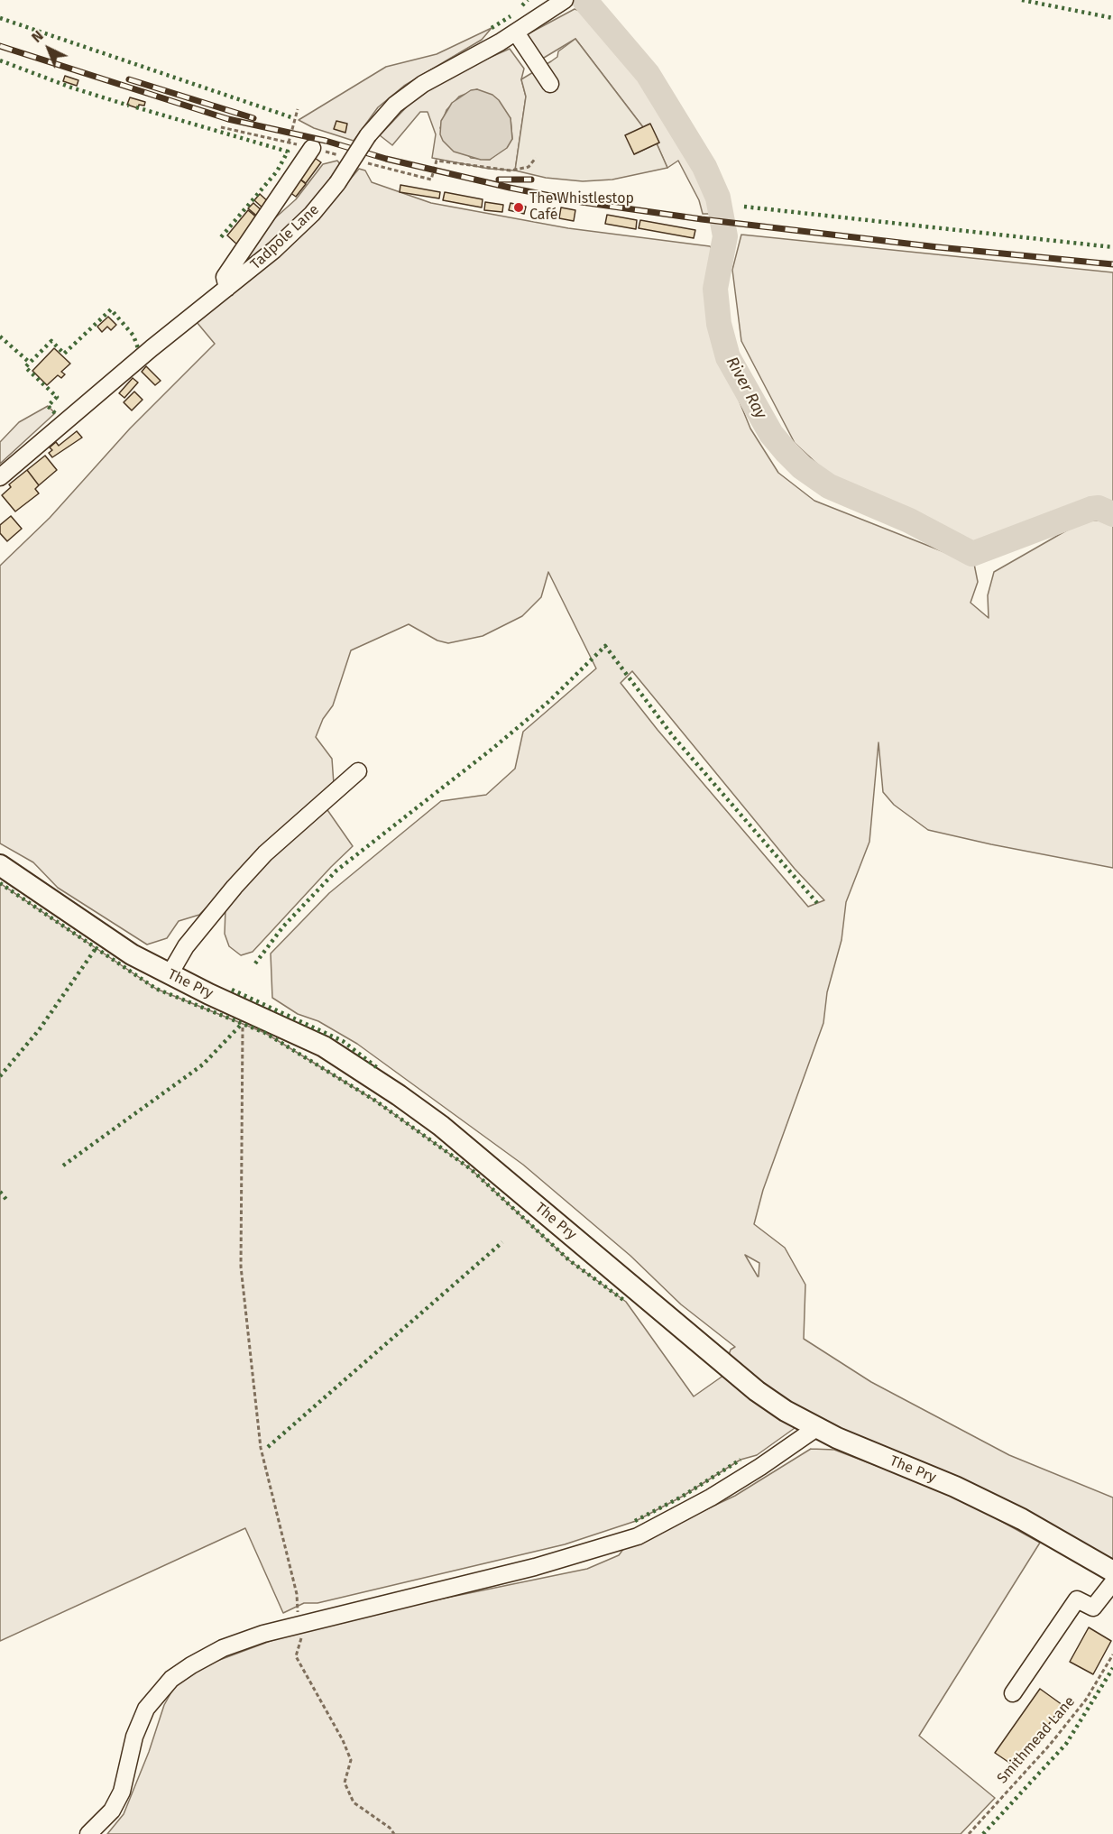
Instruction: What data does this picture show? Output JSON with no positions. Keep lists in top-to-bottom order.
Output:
{
  "streets": {
    "main road": ["The Pry"],
    "street": ["Tadpole Lane"],
    "path": ["Smithmead Lane"]
  },
  "water": ["River Ray"],
  "places": ["The Whistlestop Café"],
  "north": "top left"
}
